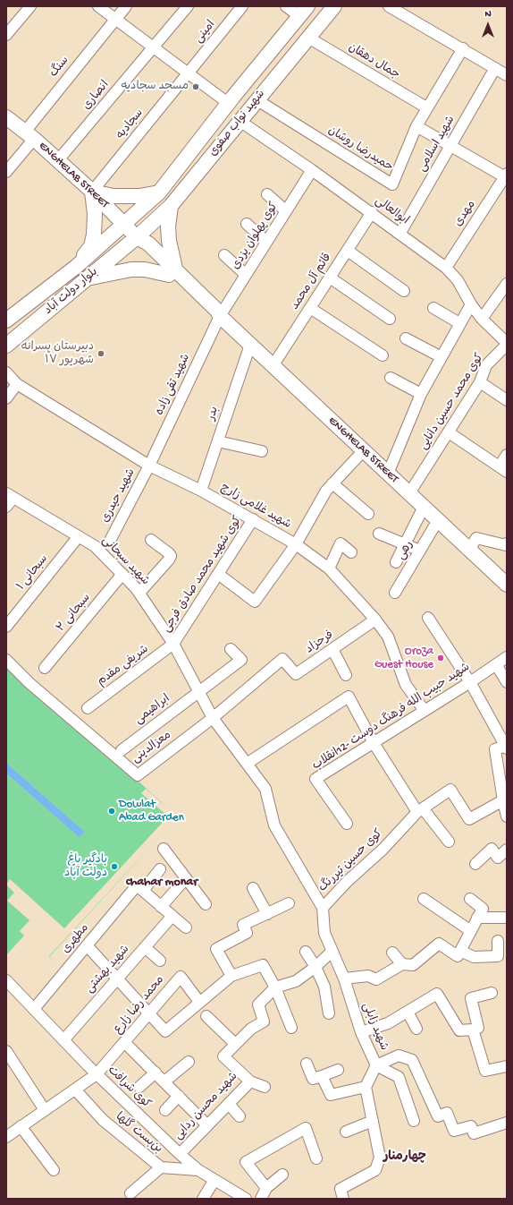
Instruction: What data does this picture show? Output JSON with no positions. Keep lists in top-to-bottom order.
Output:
{
  "streets": {
    "main road": ["شهید نواب صفوی", "ENGHELAB STREET", "بلوار دولت آباد"],
    "street": [
      "امینی",
      "جمال دهقان",
      "سنگ",
      "انصاری",
      "سجادیه",
      "شهید اسلامی",
      "حمیدرضا روشان",
      "ابوالعالی",
      "مهدی",
      "کوی پهلوان یزدی",
      "قائم آل محمد",
      "شهید تقی زاده",
      "کوی محمد حسین دانایی",
      "بدر",
      "شهید حیدری",
      "شهید غلامی زارچ",
      "رهی",
      "شهید سبحانی",
      "سبحانی ۱",
      "کوی شهید محمد صادق فرجی",
      "سبحانی ۲",
      "فرحزاد",
      "شریفی مقدم",
      "ابراهیمی",
      "شهید حبیب الله فرهنگ دوست -12انقلاب",
      "معزالدینی",
      "کوی حسین تیررنگ",
      "مطهری",
      "شهید بهشتی",
      "محمد رضا زارع",
      "شهید زابلی",
      "کوی شرافت",
      "شهید محسن ردایی",
      "بن‌بست گلها"
    ]
  },
  "crossings": [
    ["امینی", "سجادیه"],
    ["جمال دهقان", "شهید نواب صفوی"],
    ["جمال دهقان", "حمیدرضا روشان"],
    ["سنگ", "ENGHELAB STREET"],
    ["انصاری", "ENGHELAB STREET"],
    ["شهید نواب صفوی", "حمیدرضا روشان"],
    ["شهید نواب صفوی", "ENGHELAB STREET"],
    ["شهید نواب صفوی", "ابوالعالی"],
    ["شهید نواب صفوی", "بلوار دولت آباد"],
    ["سجادیه", "ENGHELAB STREET"],
    ["شهید اسلامی", "ابوالعالی"],
    ["ENGHELAB STREET", "کوی پهلوان یزدی"],
    ["ENGHELAB STREET", "قائم آل محمد"],
    ["ENGHELAB STREET", "بلوار دولت آباد"],
    ["ENGHELAB STREET", "شهید تقی زاده"],
    ["ENGHELAB STREET", "کوی محمد حسین دانایی"],
    ["ENGHELAB STREET", "بدر"],
    ["ENGHELAB STREET", "رهی"],
    ["ابوالعالی", "مهدی"],
    ["ابوالعالی", "کوی پهلوان یزدی"],
    ["ابوالعالی", "قائم آل محمد"],
    ["ابوالعالی", "کوی محمد حسین دانایی"],
    ["کوی پهلوان یزدی", "شهید تقی زاده"],
    ["شهید تقی زاده", "شهید حیدری"],
    ["شهید تقی زاده", "شهید غلامی زارچ"],
    ["بدر", "شهید غلامی زارچ"],
    ["شهید حیدری", "شهید غلامی زارچ"],
    ["شهید غلامی زارچ", "کوی شهید محمد صادق فرجی"],
    ["شهید غلامی زارچ", "فرحزاد"],
    ["شهید غلامی زارچ", "شهید حبیب الله فرهنگ دوست -12انقلاب"],
    ["شهید سبحانی", "سبحانی ۱"],
    ["شهید سبحانی", "کوی شهید محمد صادق فرجی"],
    ["شهید سبحانی", "سبحانی ۲"],
    ["شهید سبحانی", "شریفی مقدم"],
    ["شهید سبحانی", "ابراهیمی"],
    ["شهید سبحانی", "معزالدینی"],
    ["شهید سبحانی", "کوی حسین تیررنگ"],
    ["کوی شهید محمد صادق فرجی", "شریفی مقدم"],
    ["فرحزاد", "معزالدینی"],
    ["معزالدینی", "کوی حسین تیررنگ"],
    ["کوی حسین تیررنگ", "شهید زابلی"],
    ["مطهری", "کوی شرافت"],
    ["شهید بهشتی", "کوی شرافت"],
    ["محمد رضا زارع", "کوی شرافت"],
    ["محمد رضا زارع", "بن‌بست گلها"],
    ["شهید زابلی", "شهید محسن ردایی"],
    ["کوی شرافت", "شهید محسن ردایی"]
  ],
  "districts": ["chahar monar", "چهارمنار"],
  "places": [
    "مسجد سجادیه",
    "دبیرستان پسرانه ۱۷ شهریور",
    "Oroza Guest House",
    "Dowlat Abad Garden",
    "بادگیر باغ دولت آباد"
  ],
  "north": "top"
}
